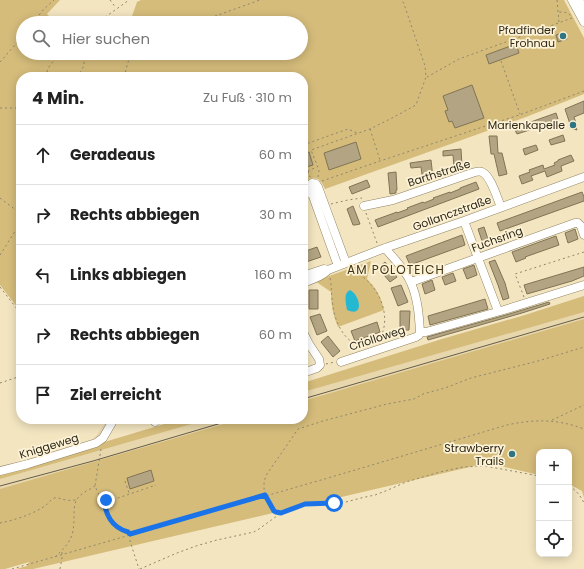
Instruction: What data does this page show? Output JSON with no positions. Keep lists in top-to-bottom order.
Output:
{
  "streets": {
    "street": [
      "Barthstraße",
      "Gollanczstraße",
      "Fuchsring",
      "Criolloweg",
      "Kniggeweg"
    ]
  },
  "crossings": [
    ["Barthstraße", "Gollanczstraße"],
    ["Gollanczstraße", "Criolloweg"],
    ["Fuchsring", "Criolloweg"]
  ],
  "districts": ["AM POLOTEICH"],
  "places": ["Pfadfinder Frohnau", "Marienkapelle", "Strawberry Trails"],
  "page": {
    "search": "Hier suchen",
    "heading": ["4 Min.", "Zu Fuß · 310 m"],
    "list": [
      ["Geradeaus", "60 m"],
      ["Rechts abbiegen", "30 m"],
      ["Links abbiegen", "160 m"],
      ["Rechts abbiegen", "60 m"],
      "Ziel erreicht"
    ],
    "map_buttons": ["+", "−"]
  }
}
